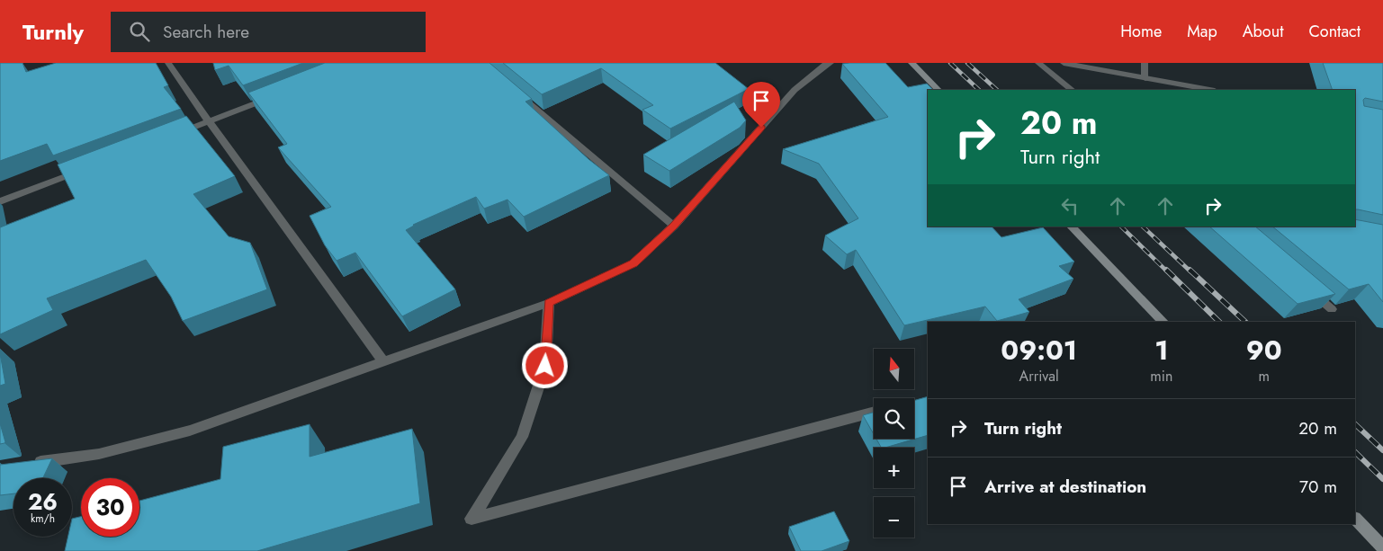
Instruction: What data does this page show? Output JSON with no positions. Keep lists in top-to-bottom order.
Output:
{
  "north": "top",
  "page": {
    "header": "Turnly",
    "search": "Search here",
    "nav": [
      "Home",
      "Map",
      "About",
      "Contact"
    ],
    "turn": ["20 m", "Turn right"],
    "eta": [
      "09:01",
      "Arrival",
      "1",
      "min",
      "90",
      "m"
    ],
    "map_buttons": ["+", "−"],
    "list": [
      {
        "name": "Turn right",
        "value": "20 m"
      },
      {
        "name": "Arrive at destination",
        "value": "70 m"
      }
    ],
    "speed": "26 km/h",
    "limit": "30"
  }
}
